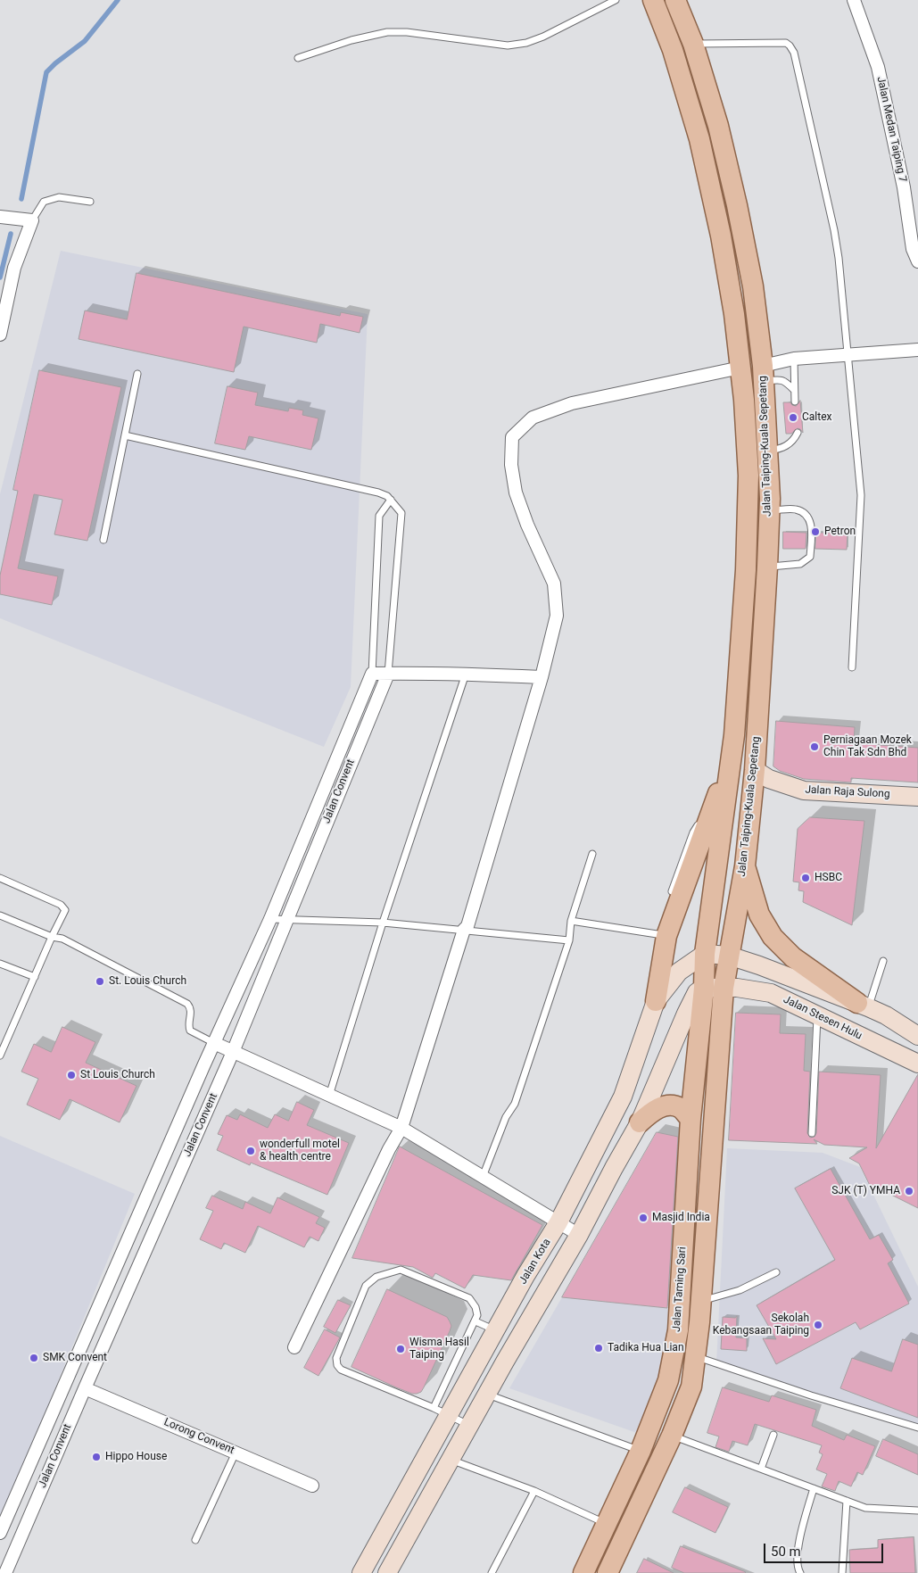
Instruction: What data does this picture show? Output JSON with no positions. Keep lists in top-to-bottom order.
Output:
{
  "streets": {
    "main road": [
      "Jalan Taiping-Kuala Sepetang",
      "Jalan Raja Sulong",
      "Jalan Stesen Hulu",
      "Jalan Kota",
      "Jalan Taming Sari"
    ],
    "street": ["Jalan Medan Taiping 7", "Jalan Convent", "Lorong Convent"]
  },
  "crossings": [
    ["Jalan Taiping-Kuala Sepetang", "Jalan Raja Sulong"],
    ["Jalan Taiping-Kuala Sepetang", "Jalan Stesen Hulu"],
    ["Jalan Taiping-Kuala Sepetang", "Jalan Kota"],
    ["Jalan Taiping-Kuala Sepetang", "Jalan Taming Sari"],
    ["Jalan Convent", "Lorong Convent"],
    ["Jalan Stesen Hulu", "Jalan Taming Sari"]
  ],
  "places": [
    "Caltex",
    "Petron",
    "Perniagaan Mozek Chin Tak Sdn Bhd",
    "HSBC",
    "St. Louis Church",
    "St Louis Church",
    "wonderfull motel & health centre",
    "SJK (T) YMHA",
    "Masjid India",
    "Sekolah Kebangsaan Taiping",
    "Tadika Hua Lian",
    "Wisma Hasil Taiping",
    "SMK Convent",
    "Hippo House"
  ],
  "scale_bar": "50 m"
}
